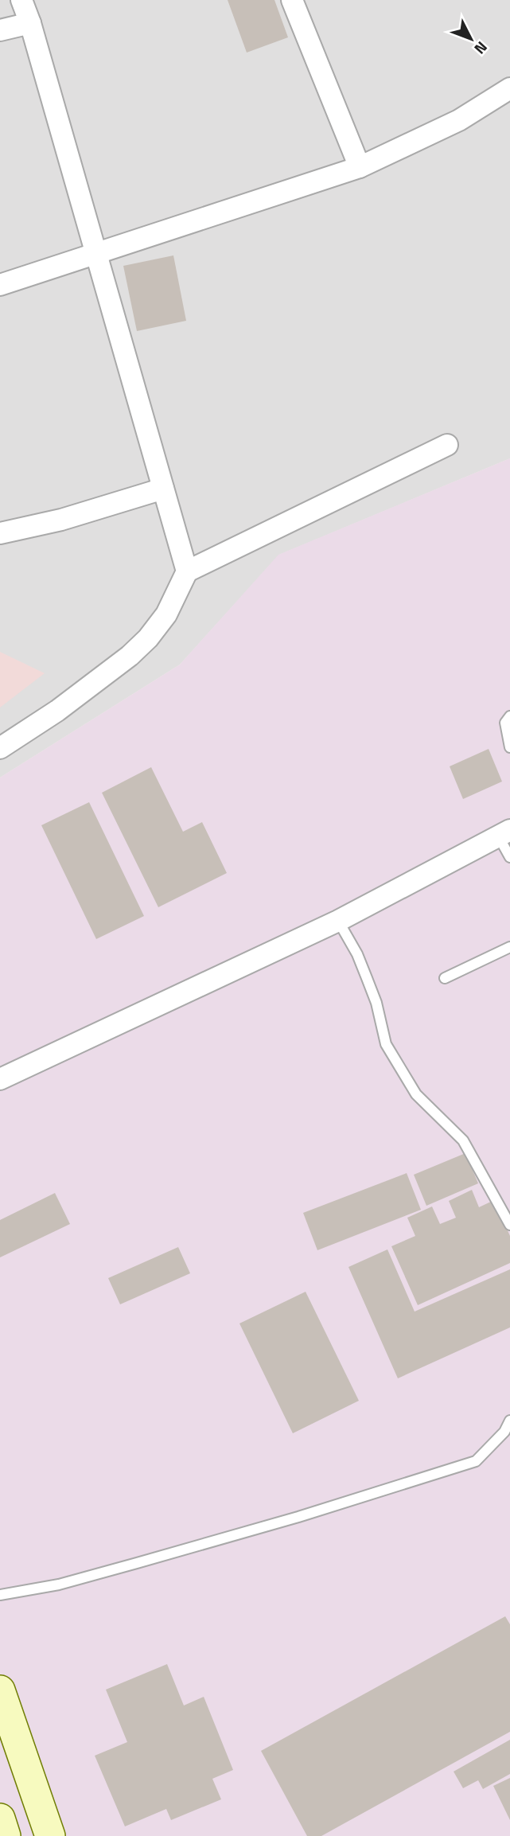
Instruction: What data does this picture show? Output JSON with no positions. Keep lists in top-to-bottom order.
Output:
{
  "north": "bottom right"
}
